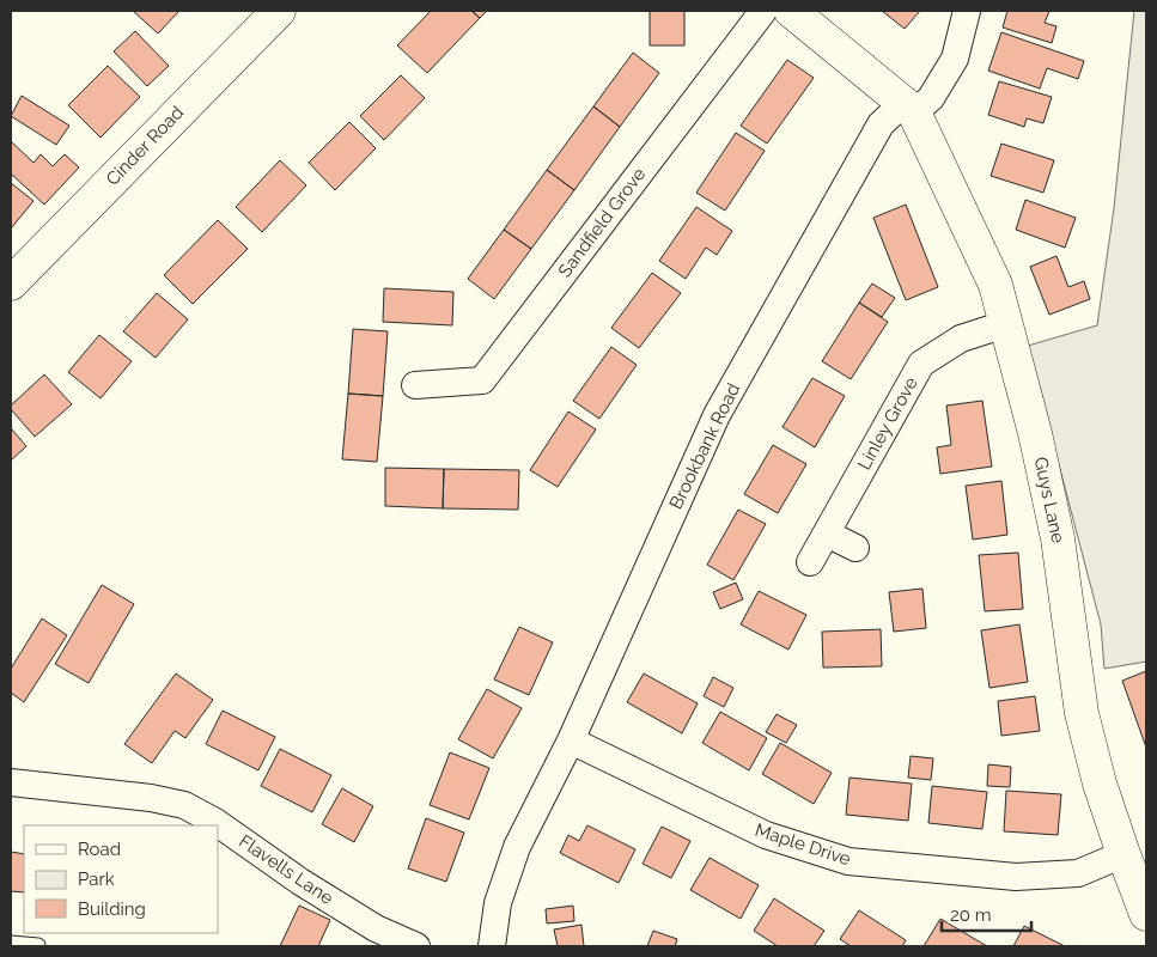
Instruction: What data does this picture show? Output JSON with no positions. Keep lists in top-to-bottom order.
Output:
{
  "streets": {
    "street": [
      "Cinder Road",
      "Sandfield Grove",
      "Linley Grove",
      "Brookbank Road",
      "Guys Lane",
      "Maple Drive",
      "Flavells Lane"
    ]
  },
  "crossings": [
    ["Linley Grove", "Guys Lane"],
    ["Brookbank Road", "Guys Lane"],
    ["Brookbank Road", "Maple Drive"],
    ["Guys Lane", "Maple Drive"]
  ],
  "legend": ["Road", "Park", "Building"],
  "scale_bar": "20 m"
}
